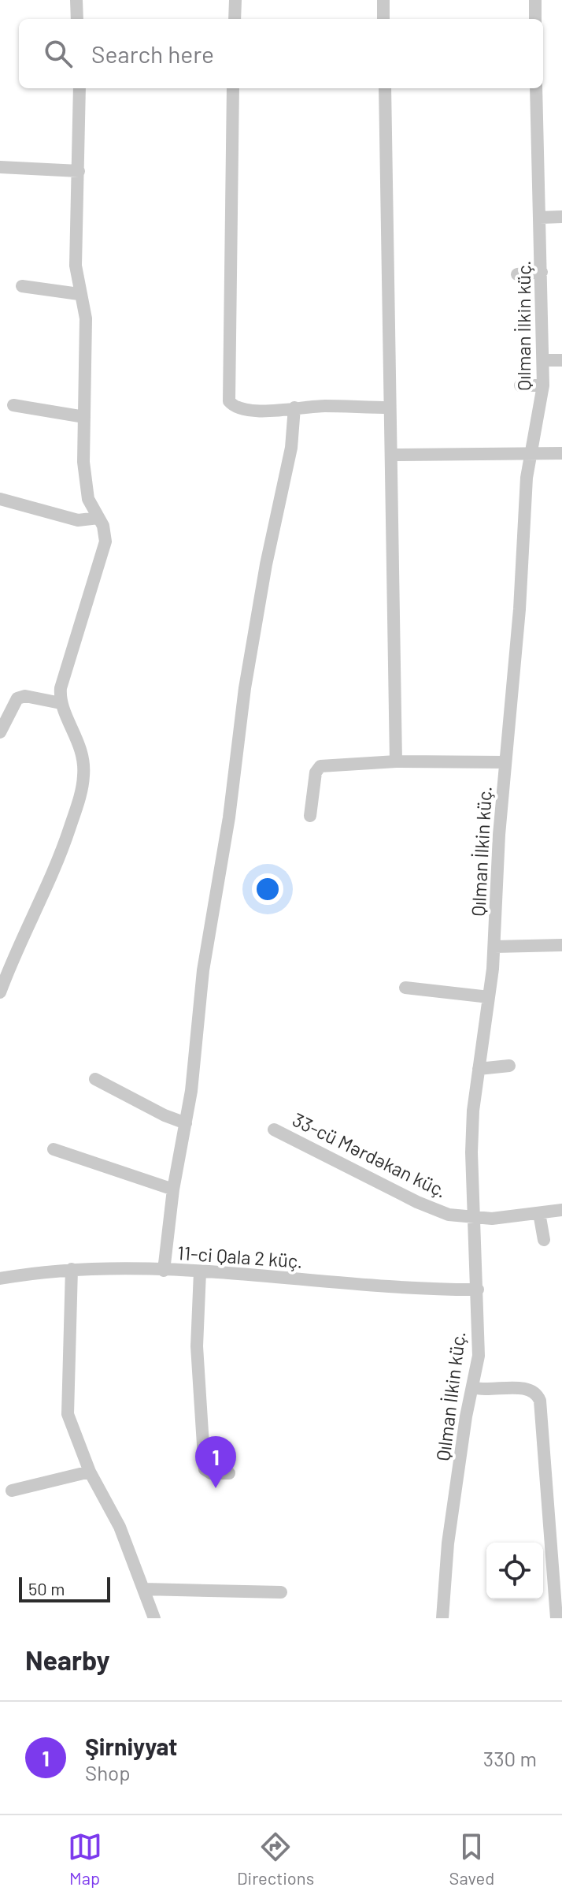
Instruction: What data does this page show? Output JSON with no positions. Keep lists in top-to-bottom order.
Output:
{
  "streets": {
    "street": ["Qılman İlkin küç.", "33-cü Mərdəkan küç.", "11-ci Qala 2 küç."]
  },
  "crossings": [
    ["Qılman İlkin küç.", "33-cü Mərdəkan küç."],
    ["Qılman İlkin küç.", "11-ci Qala 2 küç."]
  ],
  "scale_bar": "50 m",
  "page": {
    "search": "Search here",
    "pins": "1",
    "scale": "50 m",
    "heading": "Nearby",
    "list": [
      {
        "mark": "1",
        "name": "Şirniyyat",
        "note": "Shop",
        "value": "330 m"
      }
    ],
    "nav": ["Map", "Directions", "Saved"]
  }
}
